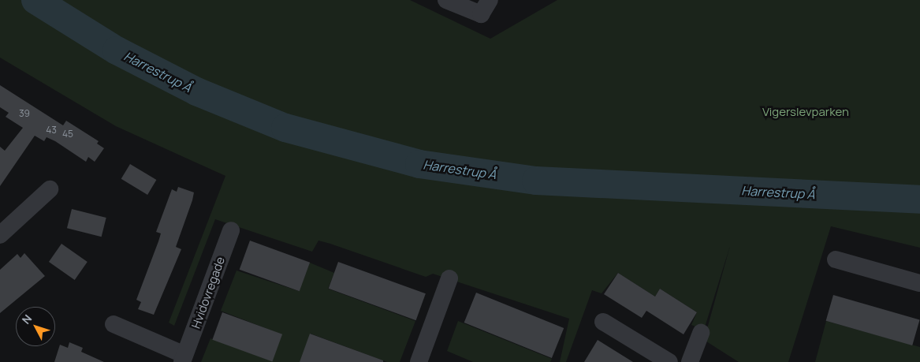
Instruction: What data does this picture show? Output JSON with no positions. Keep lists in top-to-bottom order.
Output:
{
  "streets": {
    "street": ["Hvidovregade"]
  },
  "water": ["Harrestrup Å"],
  "parks": ["Vigerslevparken"],
  "house_numbers": ["39", "43", "45"],
  "north": "top left"
}
